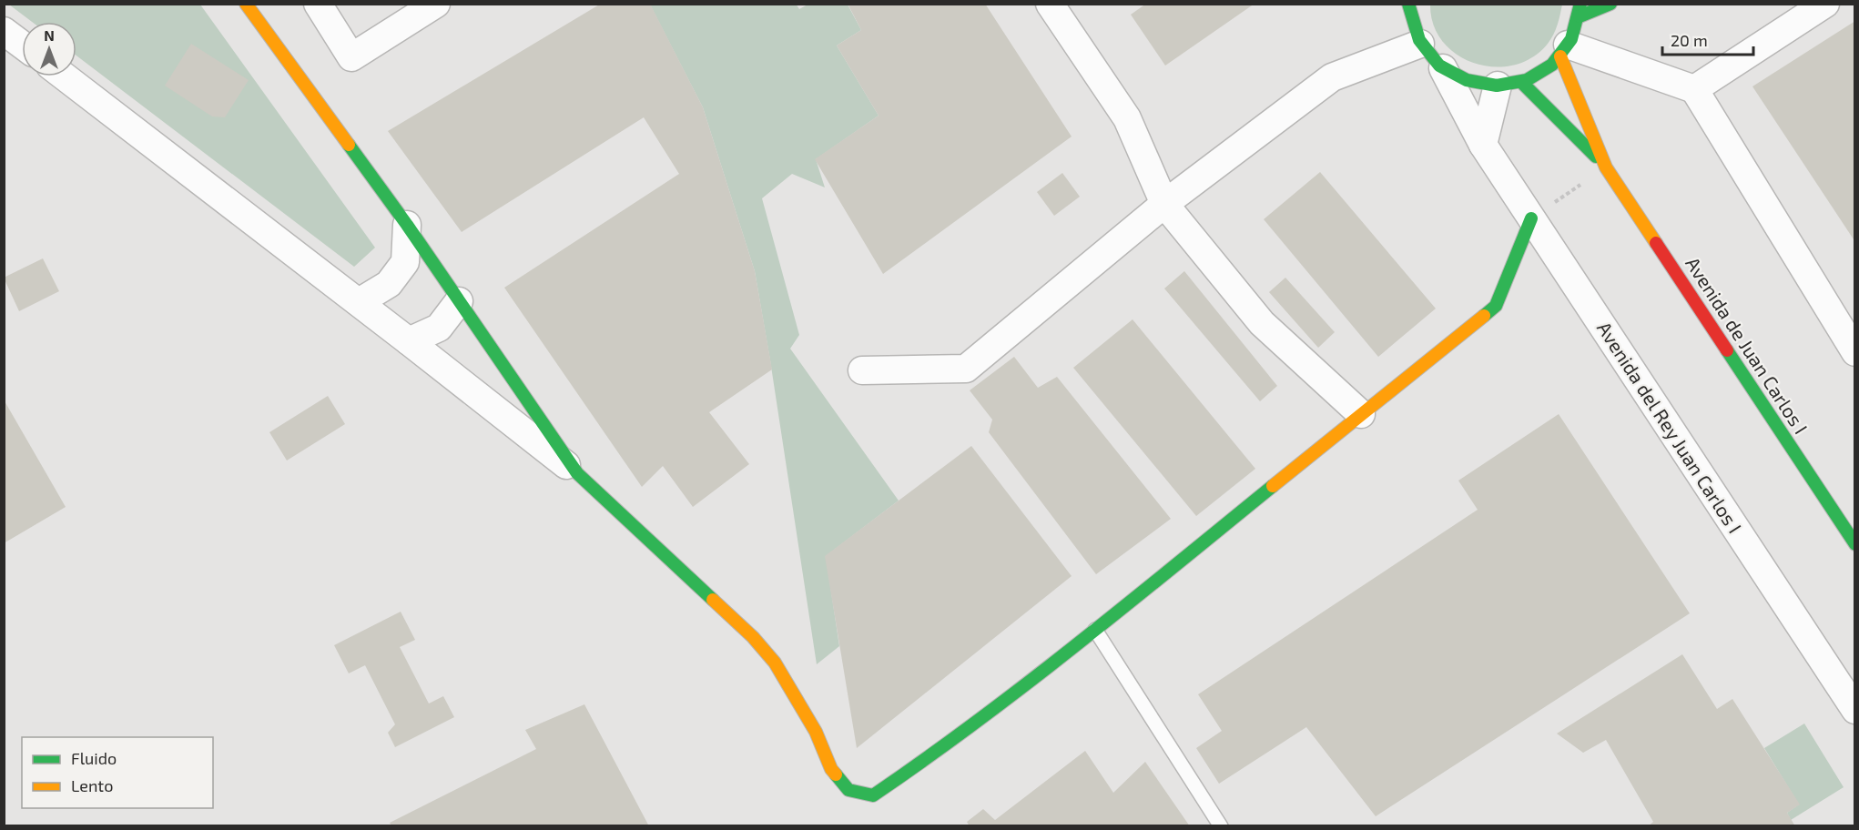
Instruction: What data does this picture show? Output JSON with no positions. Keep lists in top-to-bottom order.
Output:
{
  "streets": {
    "street": ["Avenida de Juan Carlos I", "Avenida del Rey Juan Carlos I"]
  },
  "legend": ["Fluido", "Lento"],
  "scale_bar": "20 m",
  "north": "top"
}
